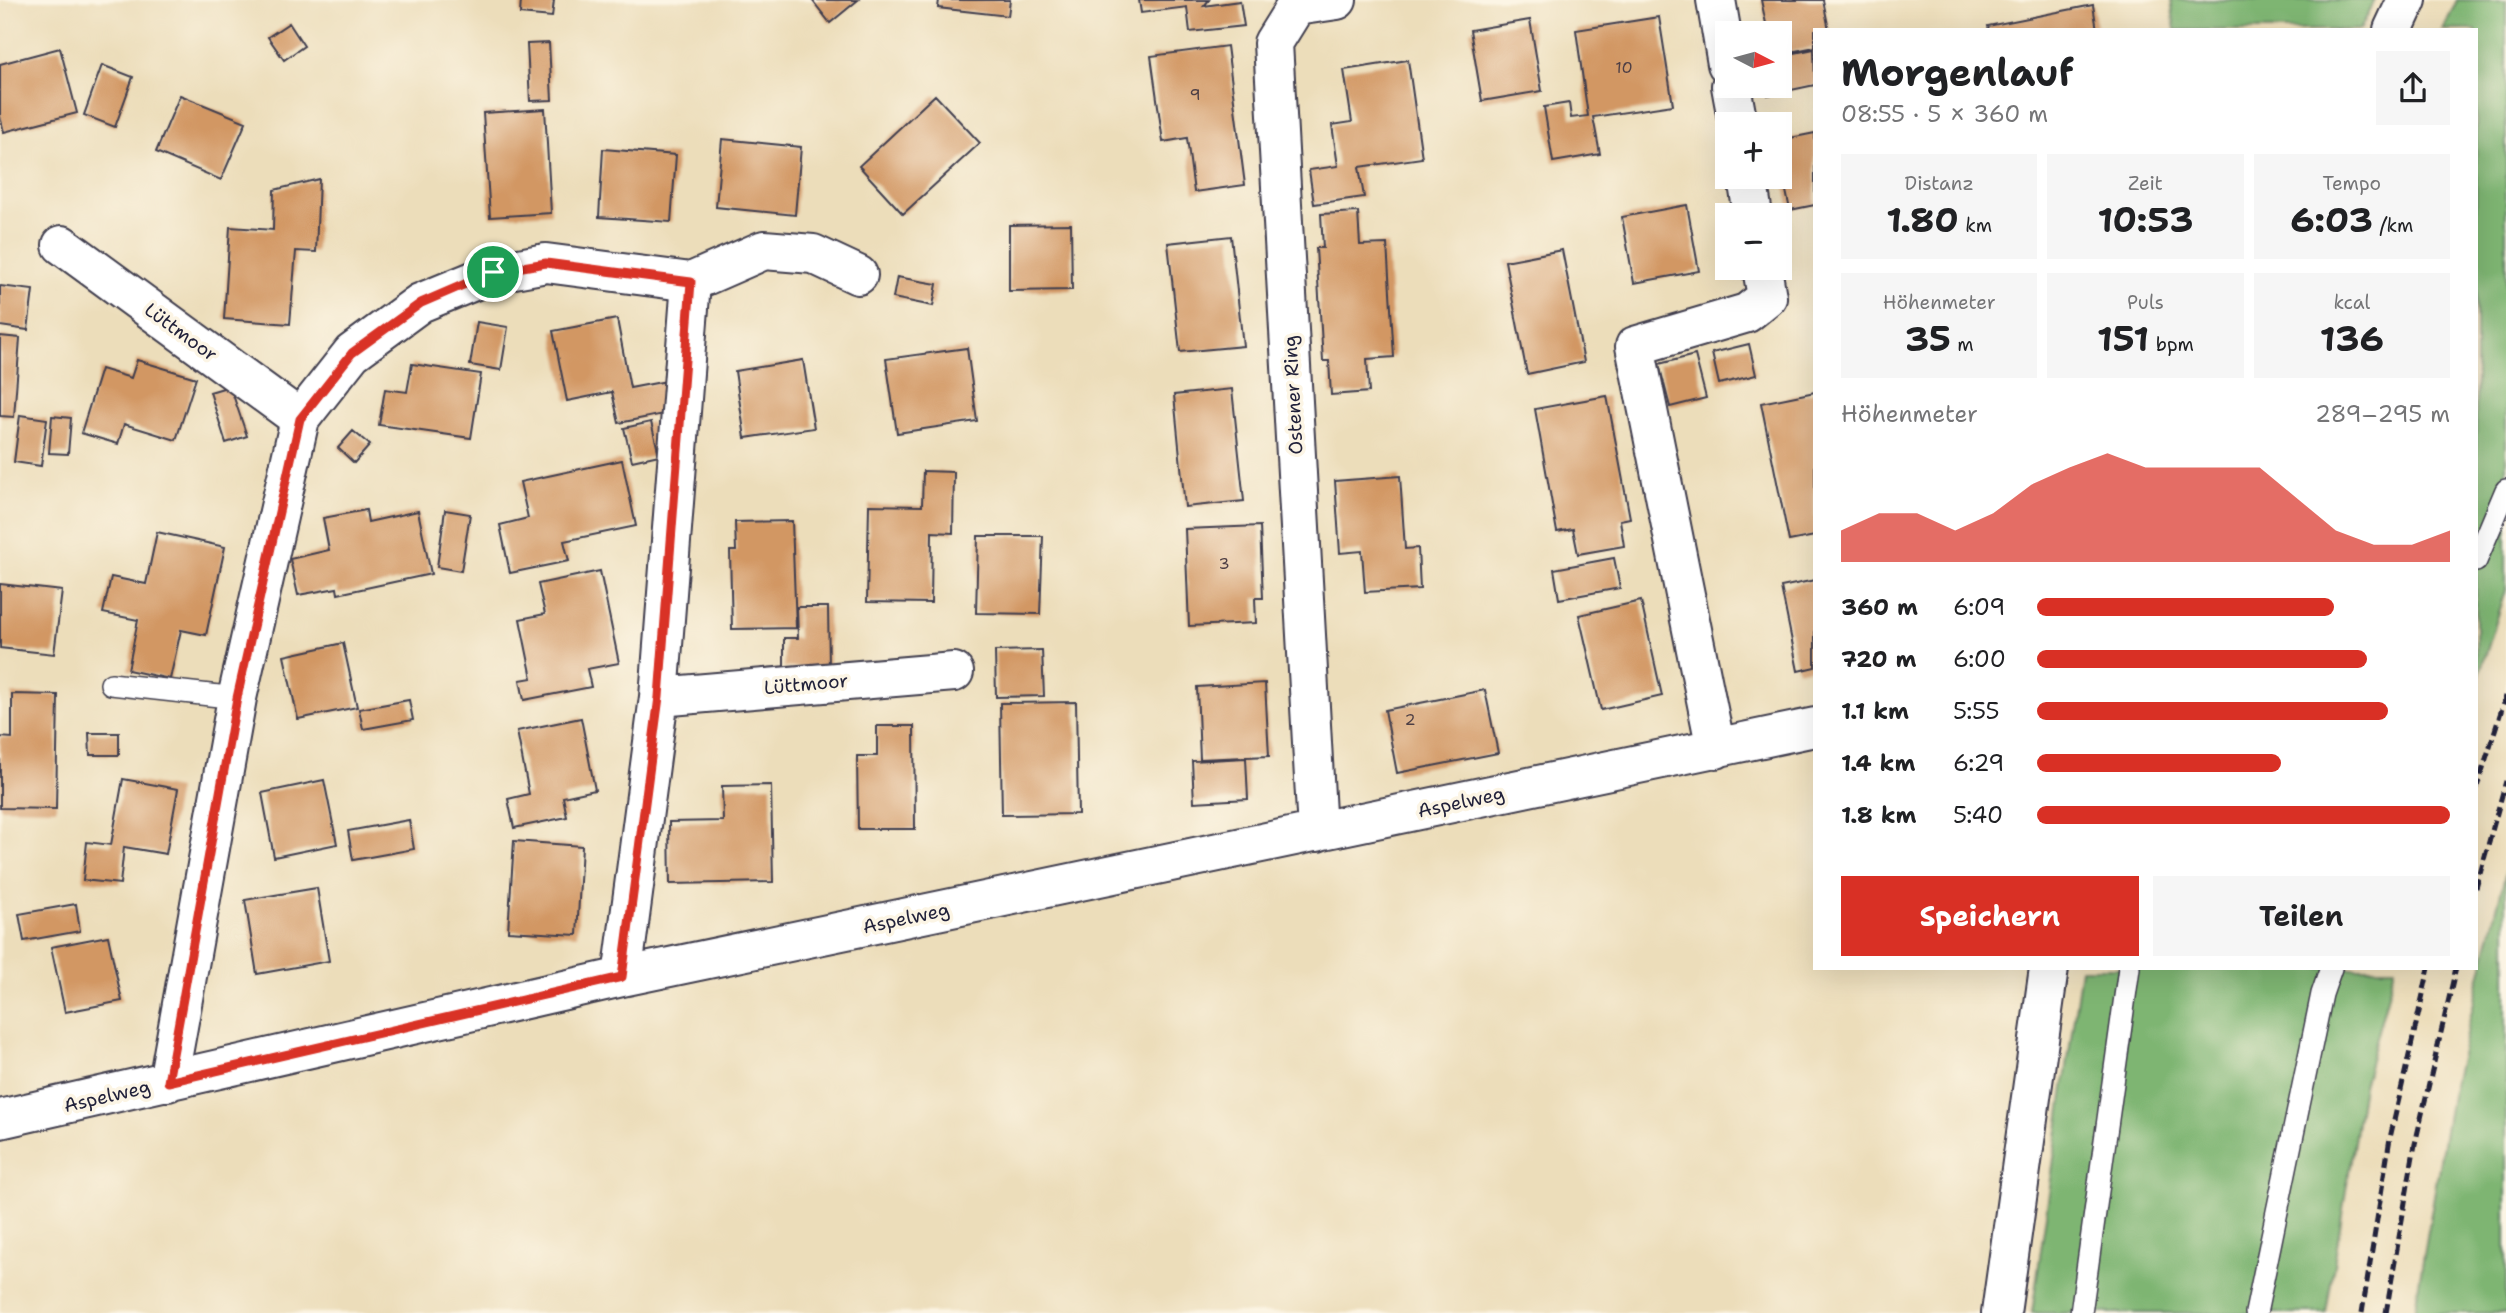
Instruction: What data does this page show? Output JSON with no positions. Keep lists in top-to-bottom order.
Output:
{
  "streets": {
    "street": ["Lüttmoor", "Ostener Ring", "Aspelweg"]
  },
  "crossings": [
    ["Ostener Ring", "Aspelweg"]
  ],
  "house_numbers": [
    "10",
    "9",
    "3",
    "2"
  ],
  "north": "right",
  "page": {
    "map_buttons": ["+", "−"],
    "heading": ["Morgenlauf", "08:55 · 5 × 360 m"],
    "stats": [
      ["Distanz", "1.80 km"],
      ["Zeit", "10:53"],
      ["Tempo", "6:03 /km"],
      ["Höhenmeter", "35 m"],
      ["Puls", "151 bpm"],
      ["kcal", "136"]
    ],
    "chart": ["Höhenmeter", "289–295 m"],
    "list": [
      {
        "name": "360 m",
        "note": "6:09"
      },
      {
        "name": "720 m",
        "note": "6:00"
      },
      {
        "name": "1.1 km",
        "note": "5:55"
      },
      {
        "name": "1.4 km",
        "note": "6:29"
      },
      {
        "name": "1.8 km",
        "note": "5:40"
      }
    ],
    "buttons": ["Speichern", "Teilen"]
  }
}
